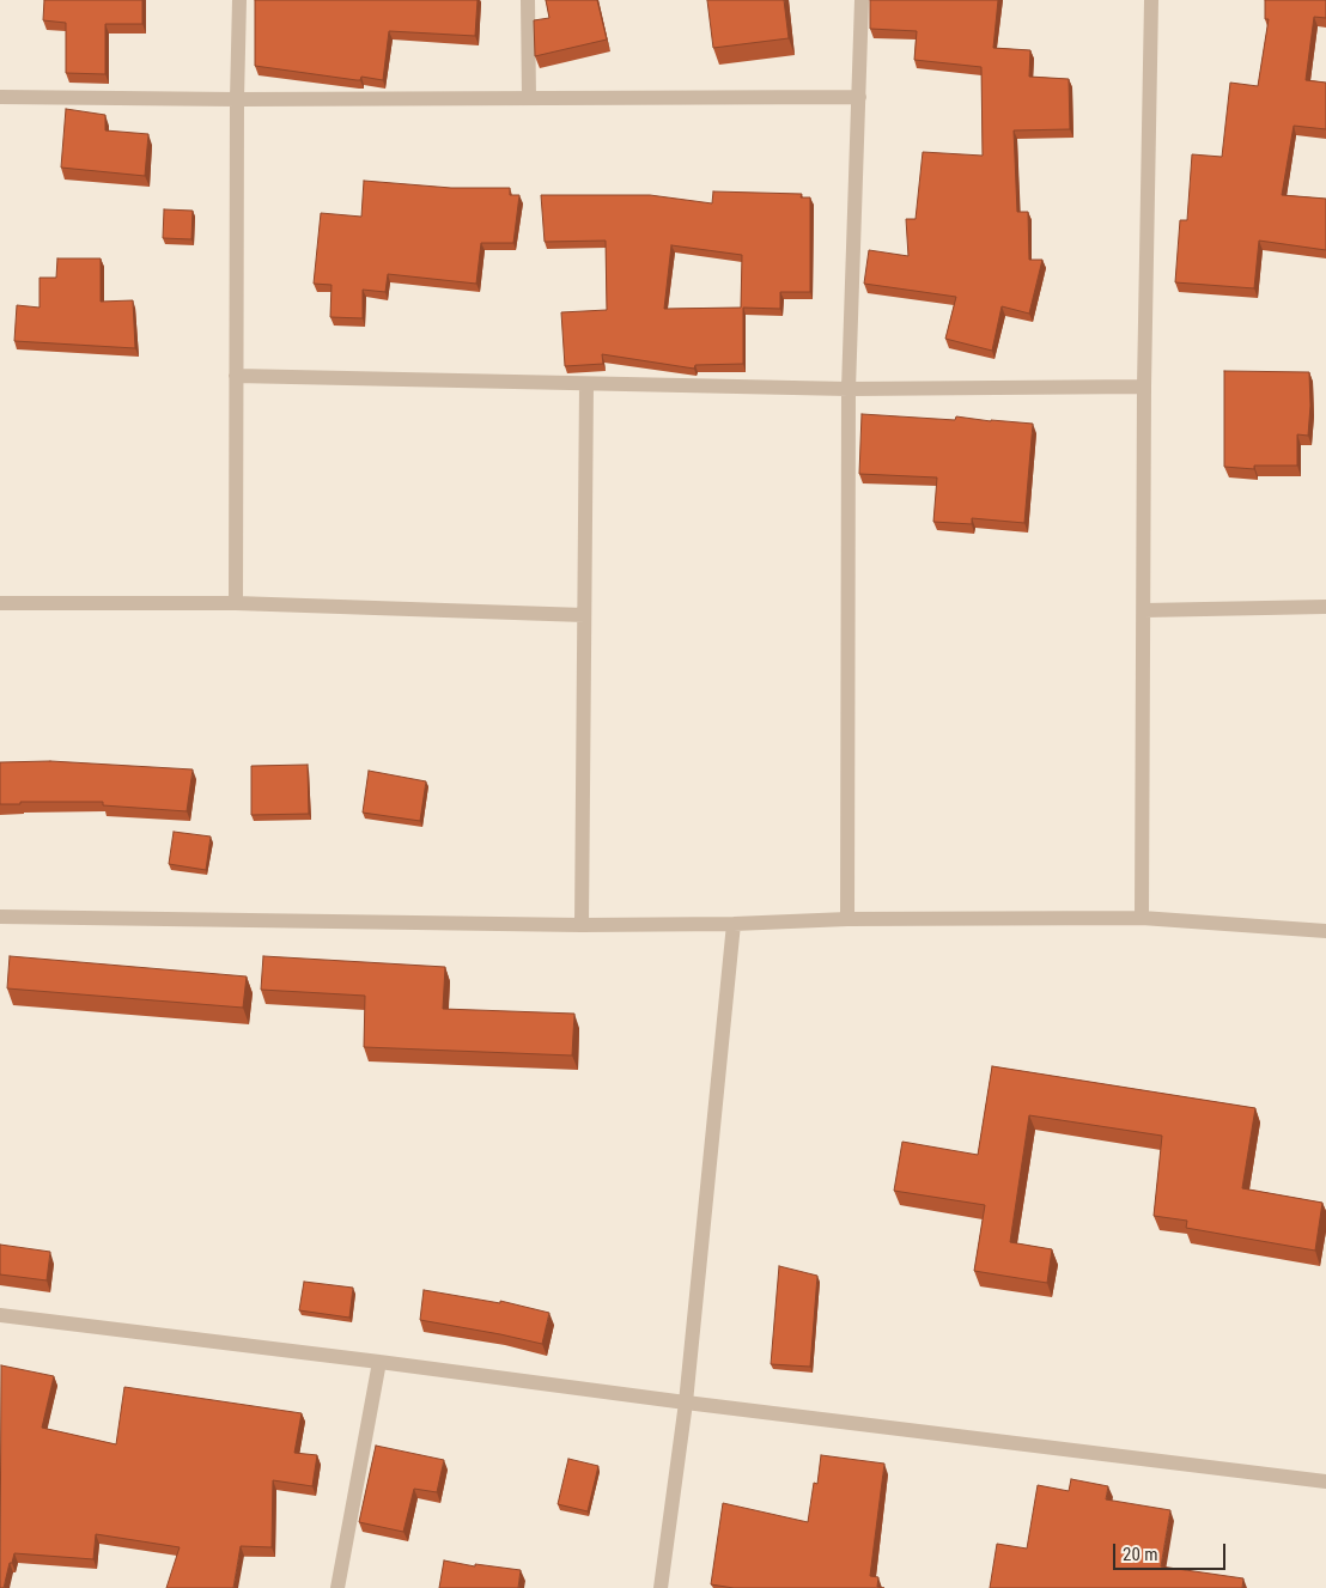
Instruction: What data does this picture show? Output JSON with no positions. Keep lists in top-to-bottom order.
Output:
{
  "scale_bar": "20 m"
}
